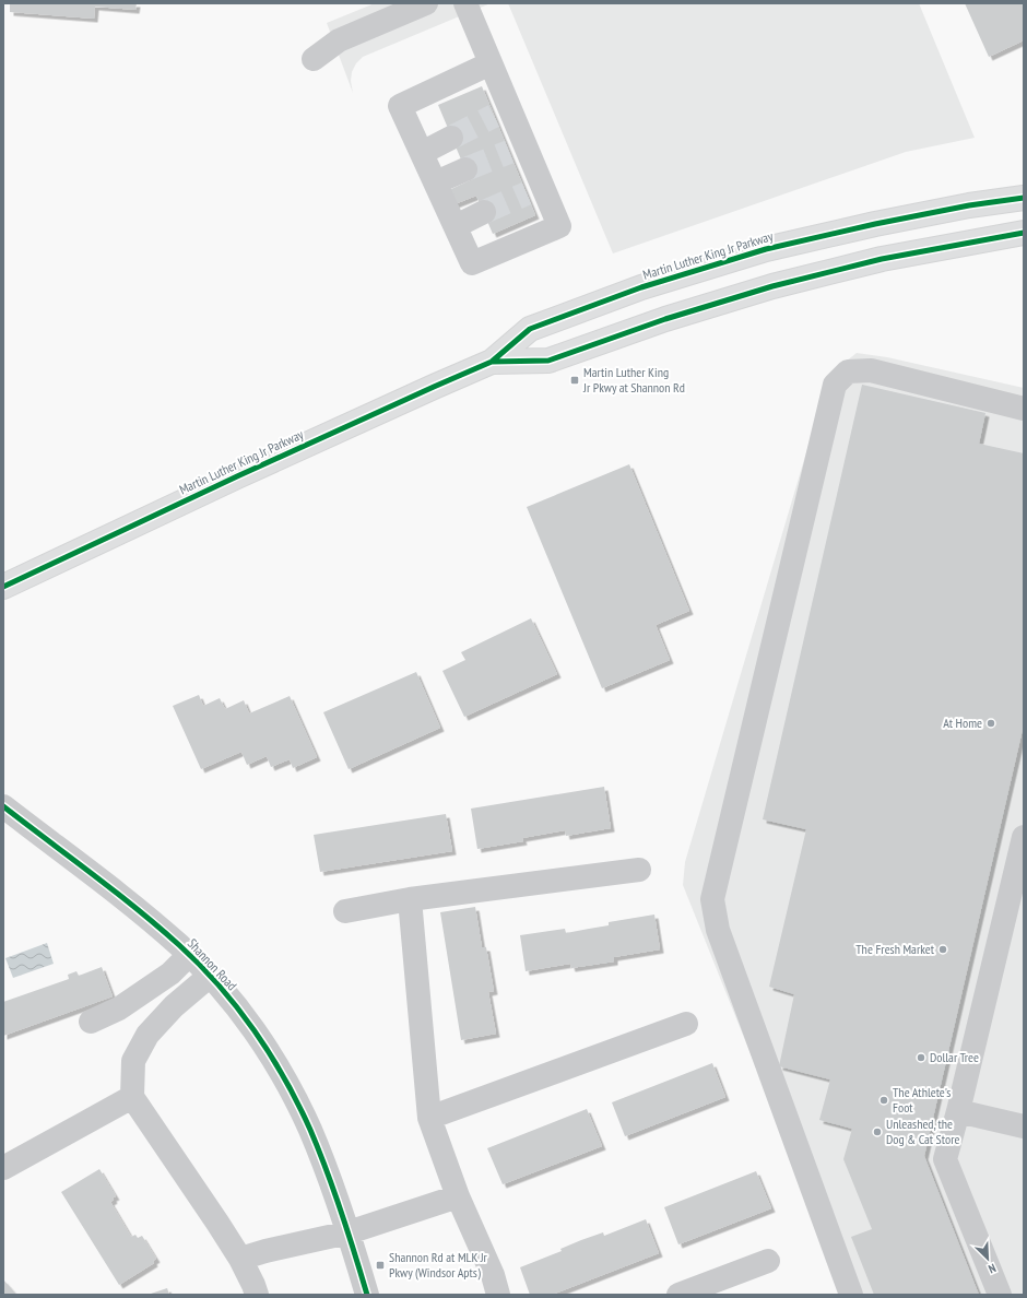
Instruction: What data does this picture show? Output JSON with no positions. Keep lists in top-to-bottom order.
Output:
{
  "streets": {
    "main road": ["Martin Luther King Jr Parkway"],
    "street": ["Shannon Road"]
  },
  "places": {
    "transit": ["Martin Luther King Jr Pkwy at Shannon Rd", "Shannon Rd at MLK Jr Pkwy (Windsor Apts)"],
    "other": [
      "At Home",
      "The Fresh Market",
      "Dollar Tree",
      "The Athlete's Foot",
      "Unleashed, the Dog & Cat Store"
    ]
  },
  "north": "bottom right"
}
